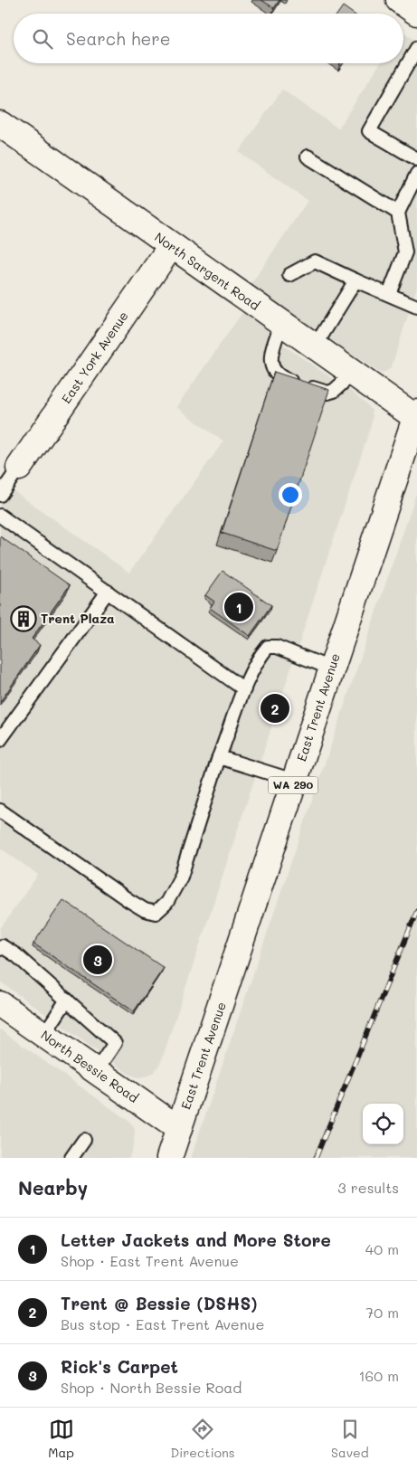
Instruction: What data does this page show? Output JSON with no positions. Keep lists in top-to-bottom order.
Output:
{
  "streets": {
    "street": [
      "North Sargent Road",
      "East York Avenue",
      "East Trent Avenue",
      "WA 290",
      "North Bessie Road"
    ]
  },
  "crossings": [
    ["North Sargent Road", "East York Avenue"],
    ["North Sargent Road", "East Trent Avenue"],
    ["East Trent Avenue", "North Bessie Road"]
  ],
  "places": {
    "building": ["Trent Plaza"]
  },
  "page": {
    "search": "Search here",
    "pins": ["1", "2", "3"],
    "heading": ["Nearby", "3 results"],
    "list": [
      {
        "mark": "1",
        "name": "Letter Jackets and More Store",
        "note": "Shop · East Trent Avenue",
        "value": "40 m"
      },
      {
        "mark": "2",
        "name": "Trent @ Bessie (DSHS)",
        "note": "Bus stop · East Trent Avenue",
        "value": "70 m"
      },
      {
        "mark": "3",
        "name": "Rick's Carpet",
        "note": "Shop · North Bessie Road",
        "value": "160 m"
      }
    ],
    "nav": ["Map", "Directions", "Saved"]
  }
}
